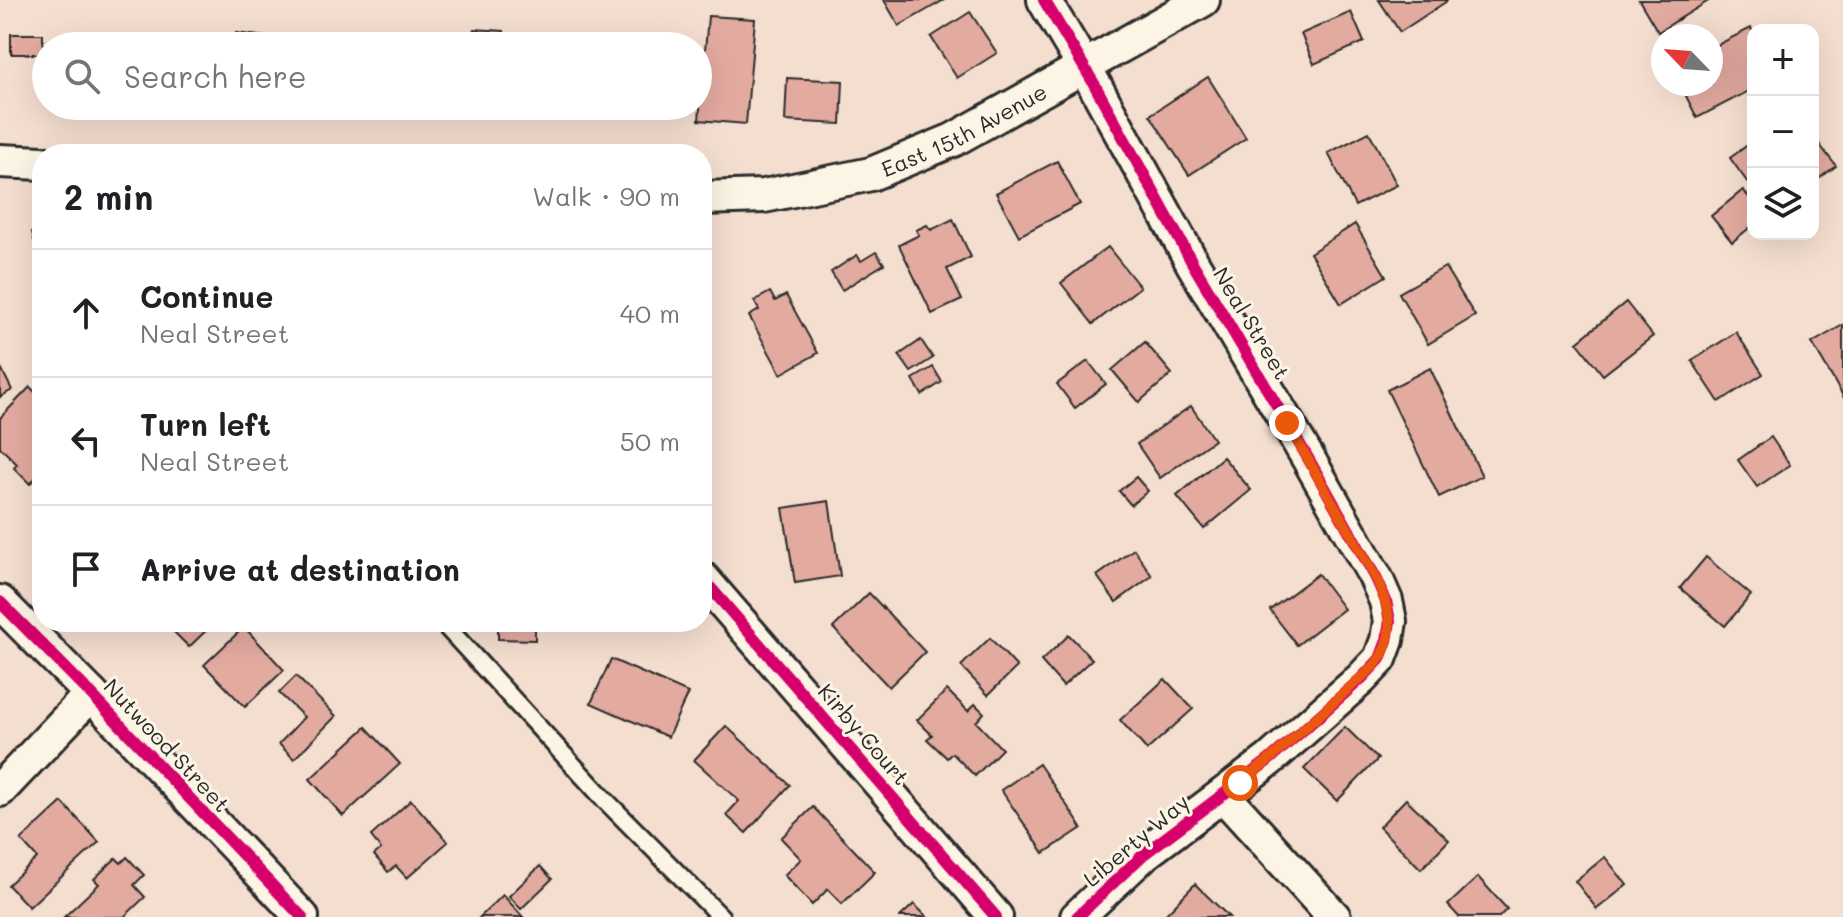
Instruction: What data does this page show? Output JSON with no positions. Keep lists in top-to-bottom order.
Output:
{
  "streets": {
    "street": [
      "East 15th Avenue",
      "Neal Street",
      "Kirby Court",
      "Nutwood Street",
      "Liberty Way"
    ]
  },
  "crossings": [
    ["East 15th Avenue", "Neal Street"],
    ["Neal Street", "Liberty Way"]
  ],
  "north": "top left",
  "page": {
    "map_buttons": ["+", "−"],
    "search": "Search here",
    "heading": ["2 min", "Walk · 90 m"],
    "list": [
      ["Continue", "Neal Street", "40 m"],
      ["Turn left", "Neal Street", "50 m"],
      "Arrive at destination"
    ]
  }
}
